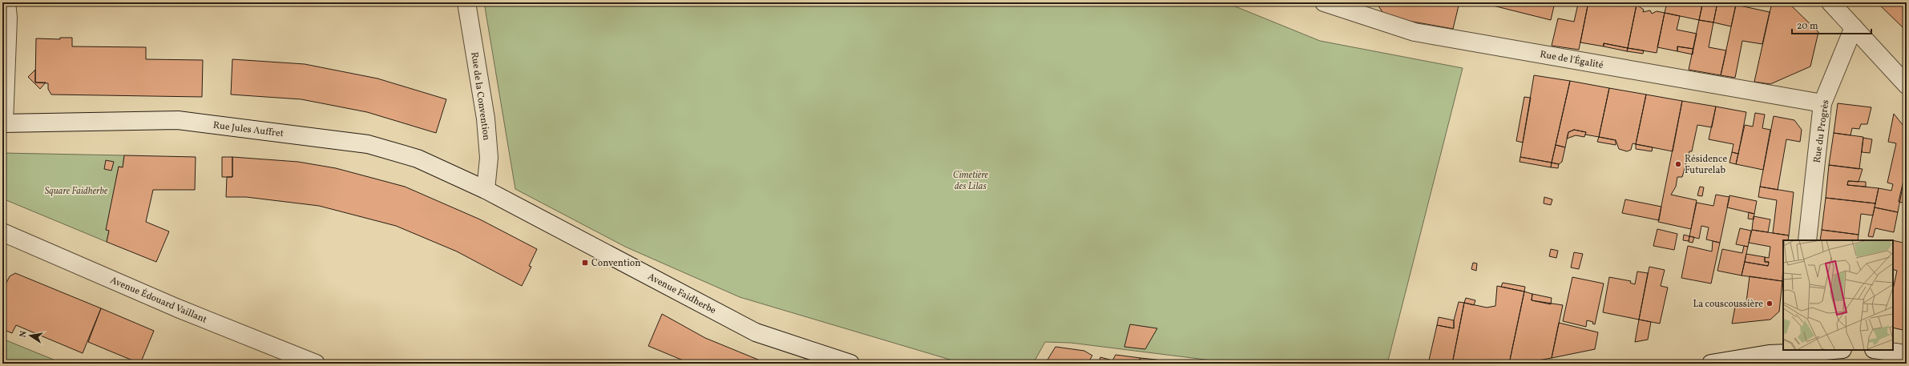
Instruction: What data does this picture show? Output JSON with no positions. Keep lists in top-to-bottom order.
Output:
{
  "streets": {
    "street": [
      "Rue de l'Égalité",
      "Rue de la Convention",
      "Rue Jules Auffret",
      "Rue du Progrès",
      "Avenue Faidherbe",
      "Avenue Édouard Vaillant"
    ]
  },
  "crossings": [
    ["Rue de l'Égalité", "Rue du Progrès"],
    ["Rue de la Convention", "Rue Jules Auffret"],
    ["Rue de la Convention", "Avenue Faidherbe"],
    ["Rue Jules Auffret", "Avenue Faidherbe"]
  ],
  "parks": ["Cimetière des Lilas", "Square Faidherbe"],
  "places": {
    "other": ["Résidence Futurelab", "La couscoussière"],
    "transit": ["Convention"]
  },
  "scale_bar": "20 m",
  "north": "left"
}
